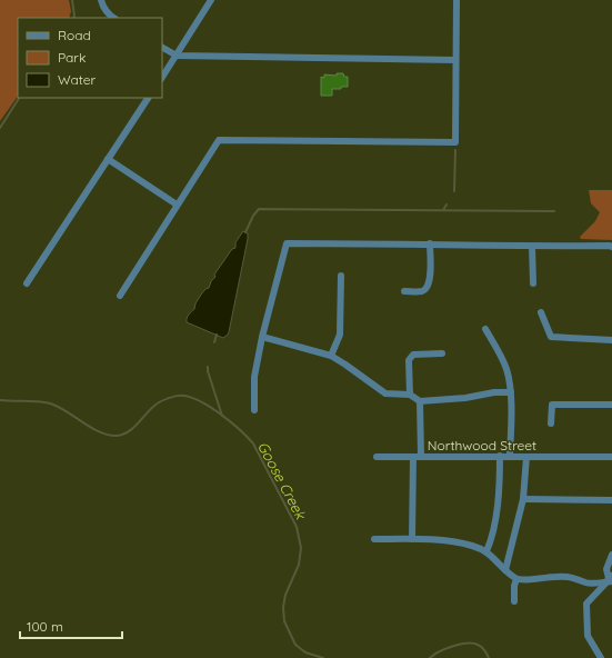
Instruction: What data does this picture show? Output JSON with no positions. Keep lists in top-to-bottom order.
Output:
{
  "streets": {
    "street": ["Northwood Street"]
  },
  "water": ["Goose Creek"],
  "legend": ["Road", "Park", "Water"],
  "scale_bar": "100 m"
}
